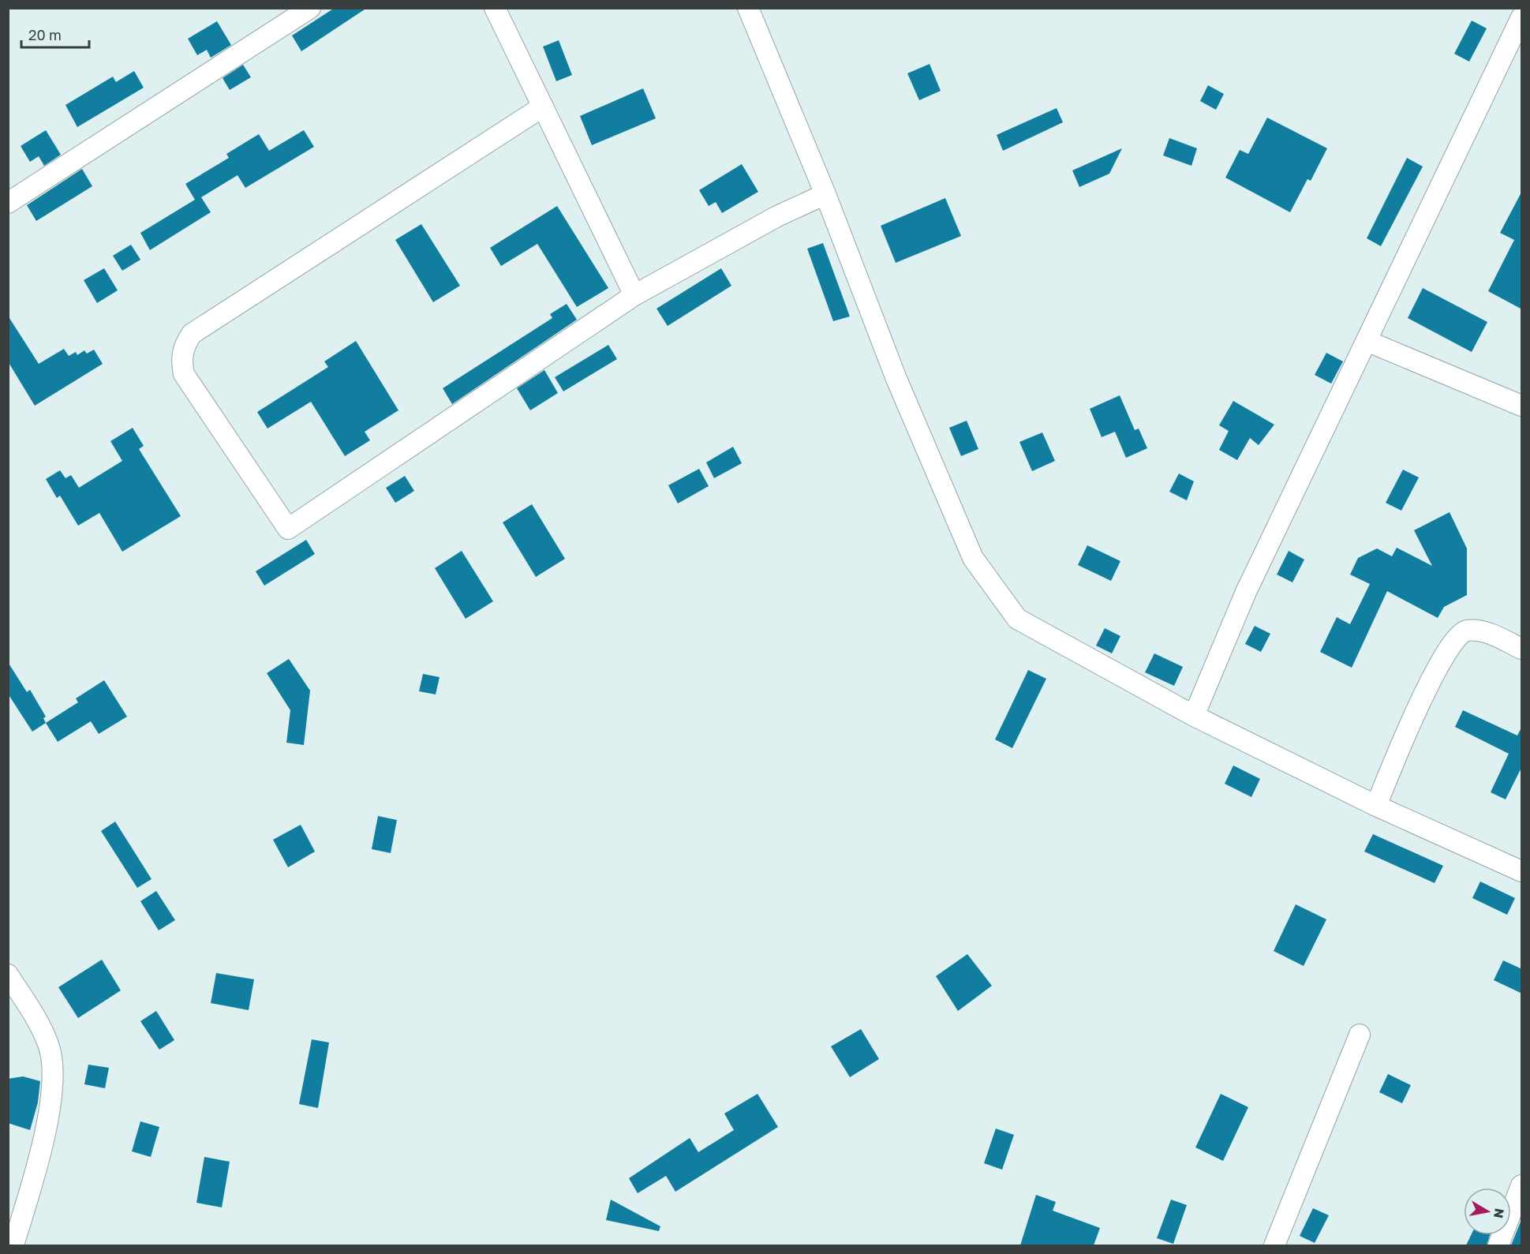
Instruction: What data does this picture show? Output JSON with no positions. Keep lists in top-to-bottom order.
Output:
{
  "scale_bar": "20 m",
  "north": "right"
}
